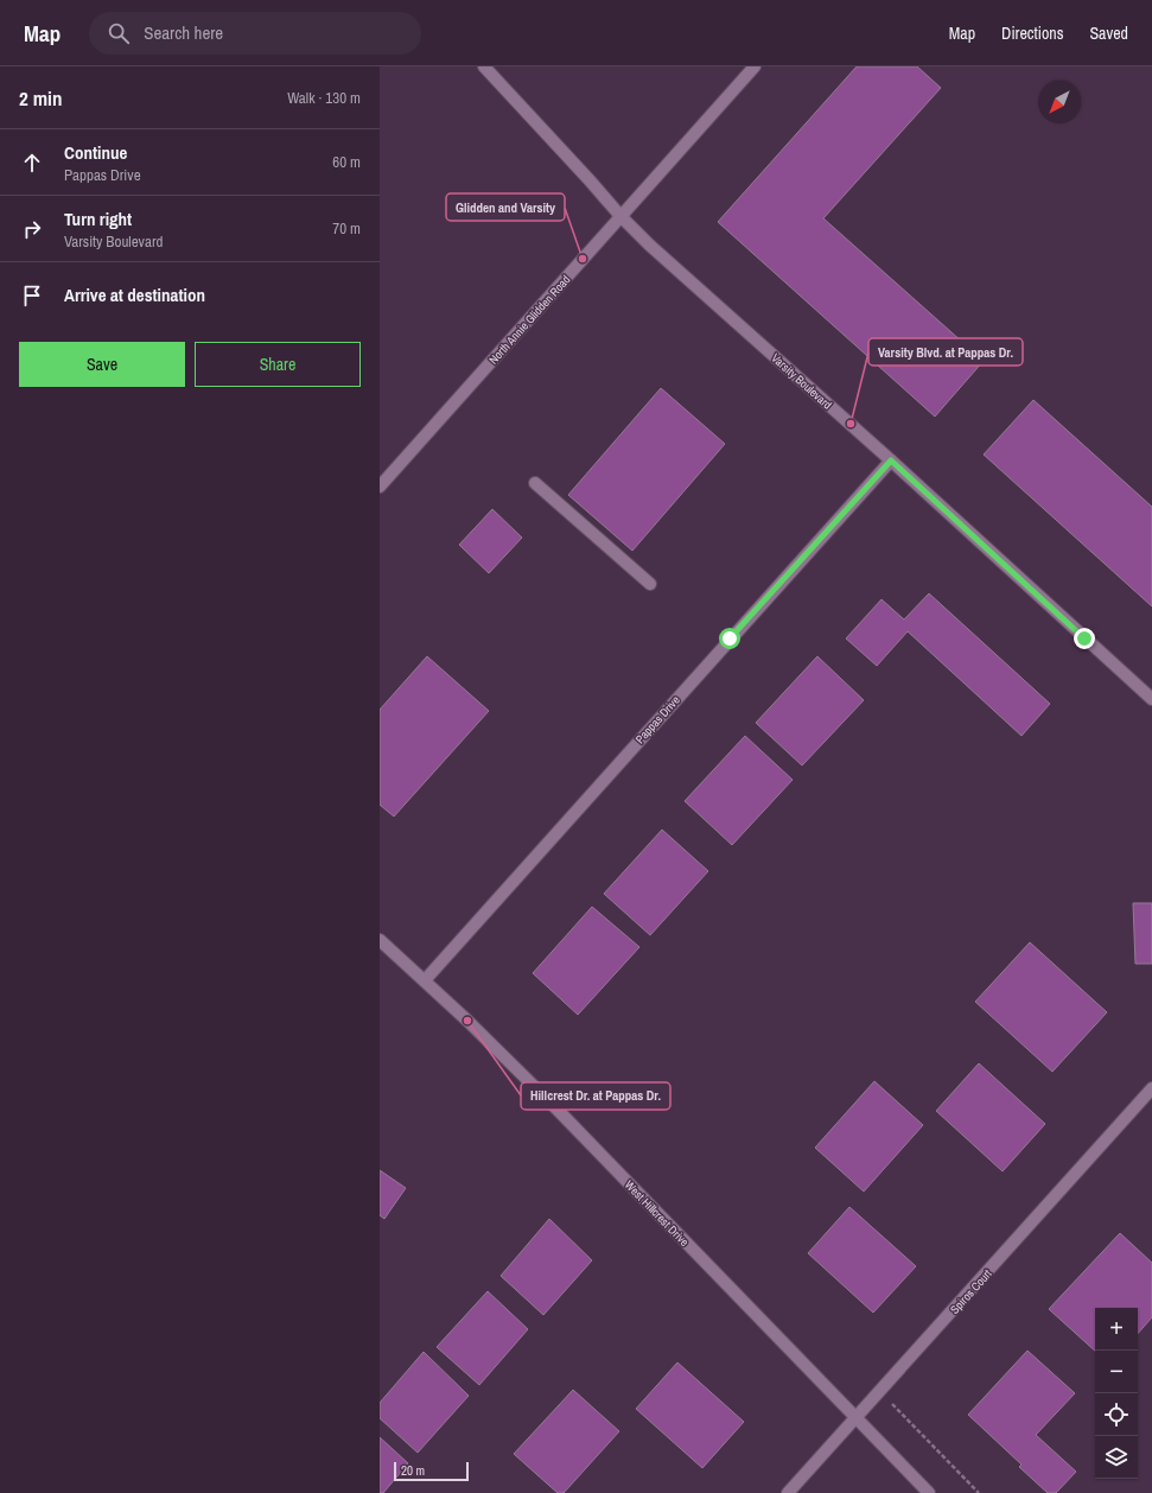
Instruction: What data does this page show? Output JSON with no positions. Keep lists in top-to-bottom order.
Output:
{
  "streets": {
    "street": [
      "North Annie Glidden Road",
      "Varsity Boulevard",
      "Pappas Drive",
      "West Hillcrest Drive",
      "Spiros Court"
    ]
  },
  "crossings": [
    ["North Annie Glidden Road", "Varsity Boulevard"],
    ["Varsity Boulevard", "Pappas Drive"],
    ["Pappas Drive", "West Hillcrest Drive"],
    ["West Hillcrest Drive", "Spiros Court"]
  ],
  "places": ["Glidden and Varsity", "Varsity Blvd. at Pappas Dr.", "Hillcrest Dr. at Pappas Dr."],
  "scale_bar": "20 m",
  "north": "bottom left",
  "page": {
    "header": "Map",
    "search": "Search here",
    "nav": ["Map", "Directions", "Saved"],
    "heading": ["2 min", "Walk · 130 m"],
    "list": [
      ["Continue", "Pappas Drive", "60 m"],
      ["Turn right", "Varsity Boulevard", "70 m"],
      "Arrive at destination"
    ],
    "buttons": ["Save", "Share"],
    "map_buttons": ["+", "−"],
    "scale": "20 m"
  }
}
